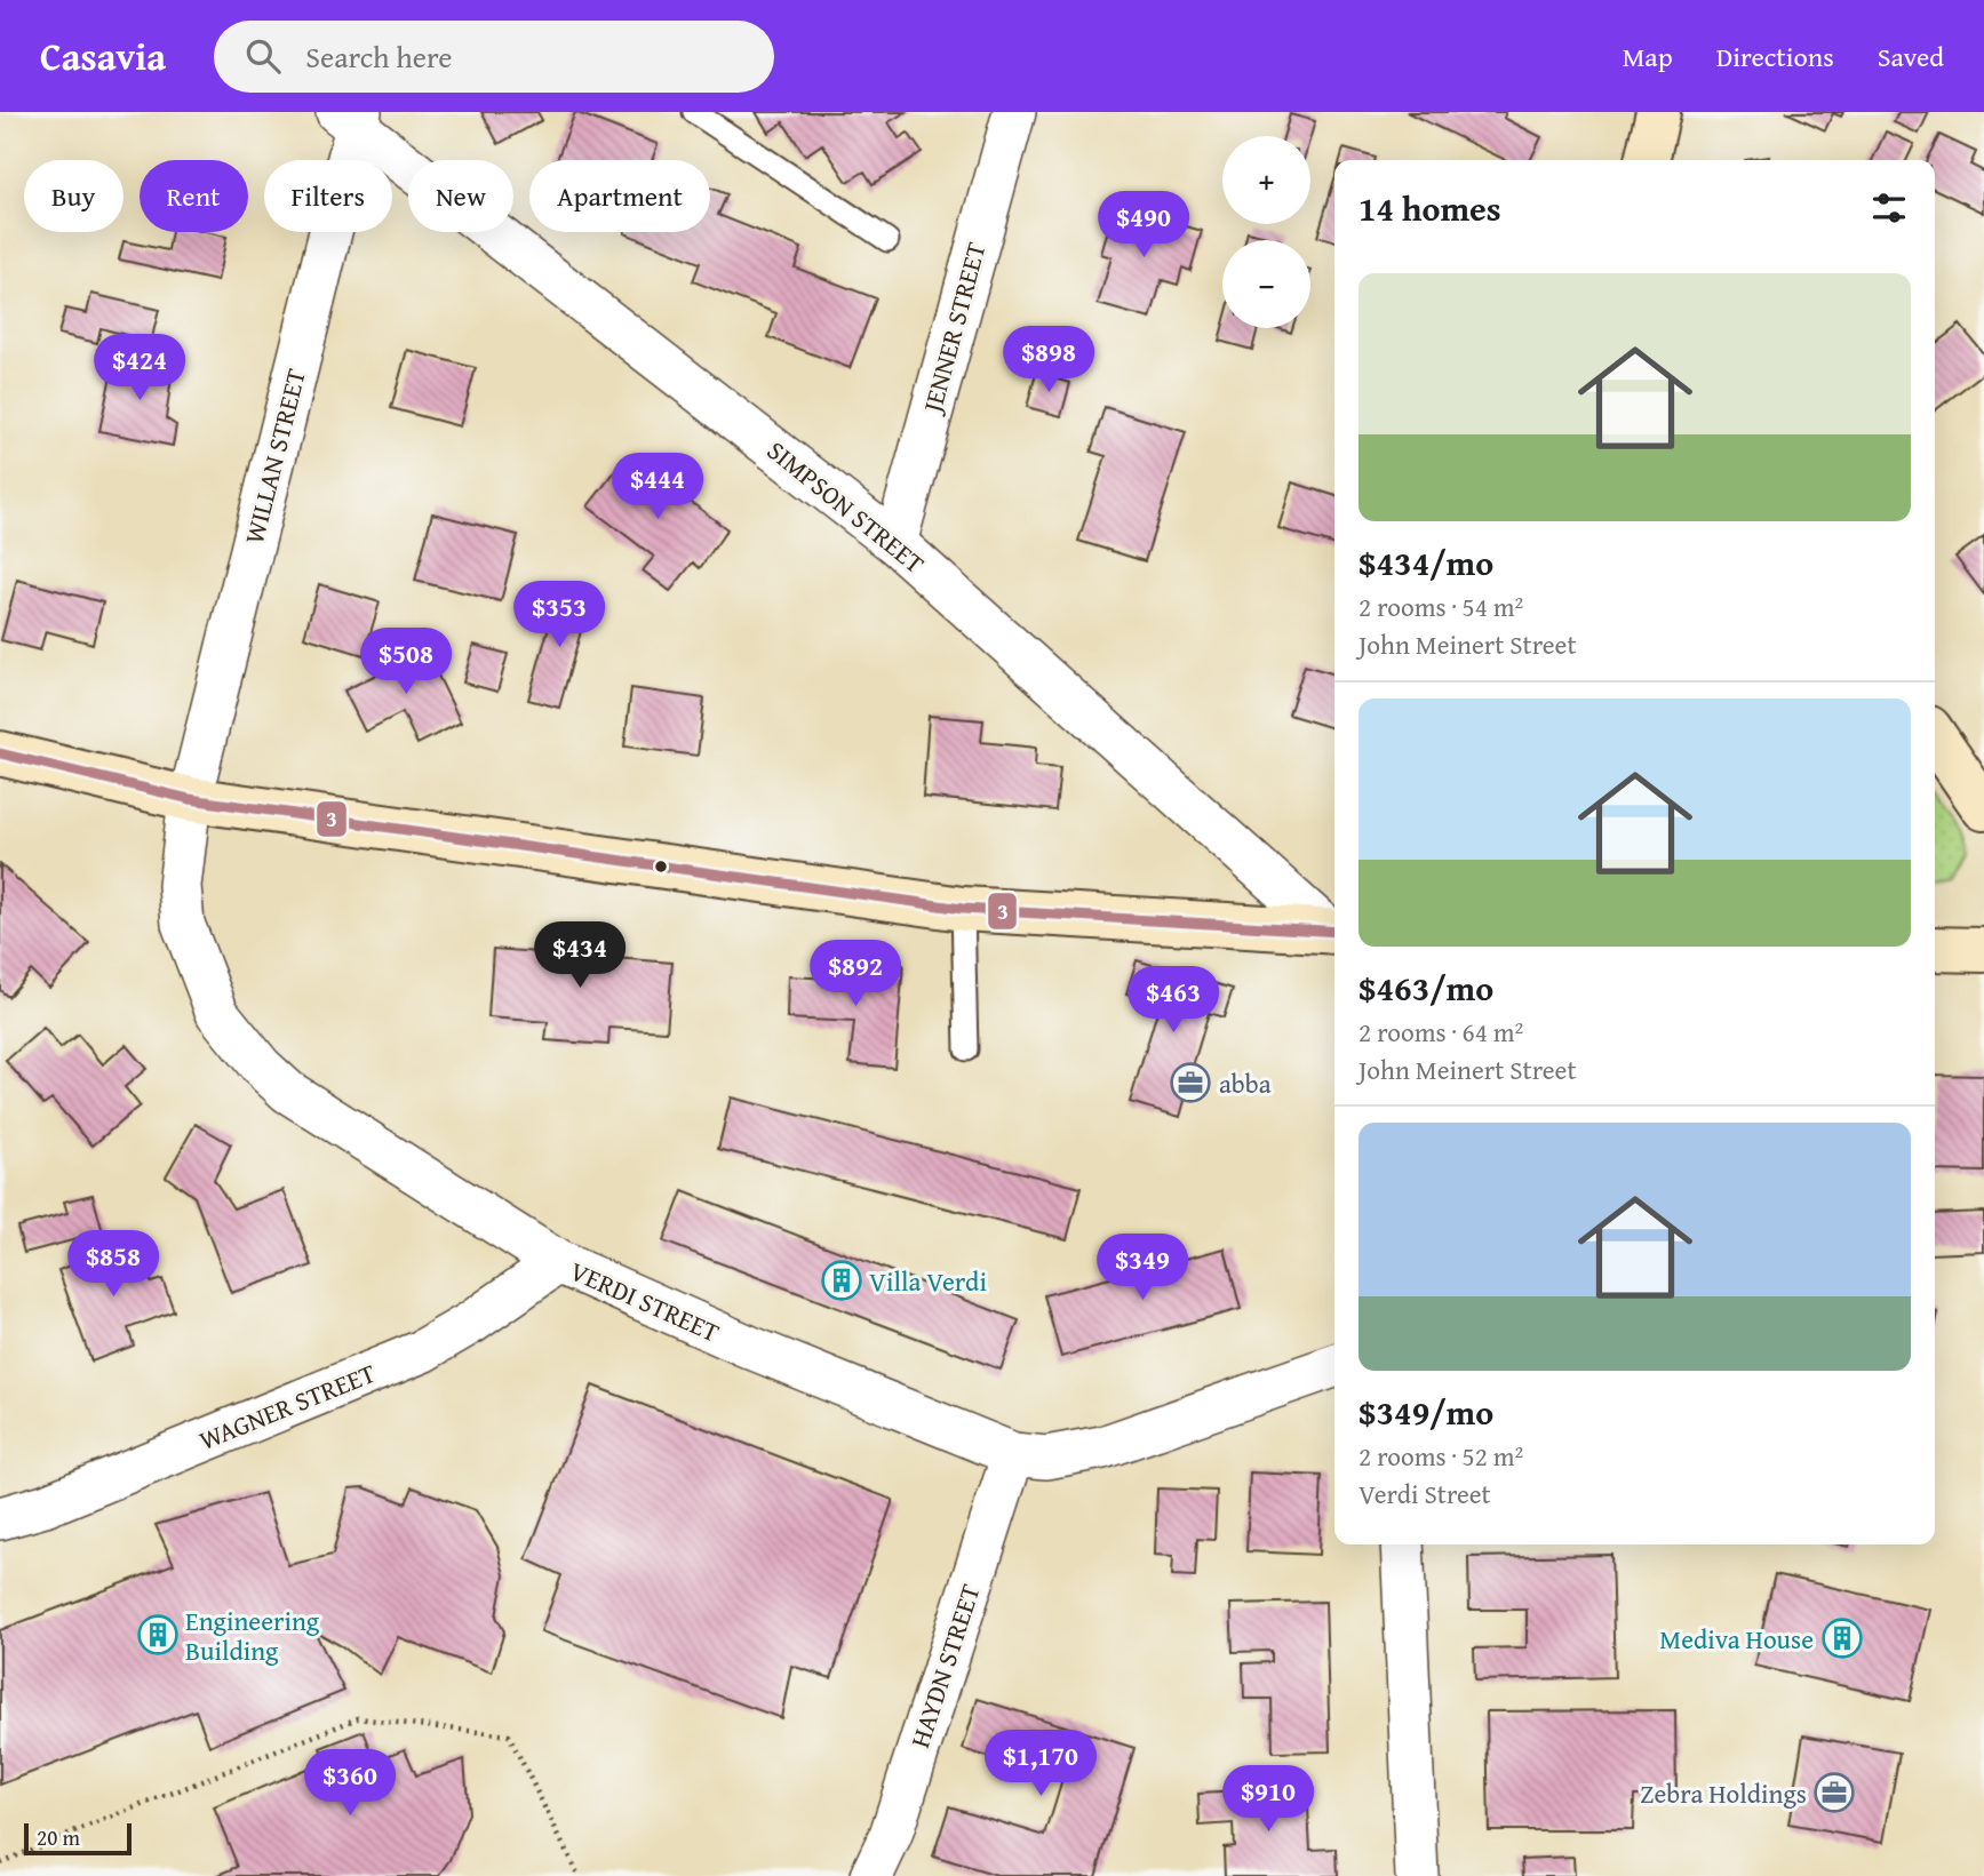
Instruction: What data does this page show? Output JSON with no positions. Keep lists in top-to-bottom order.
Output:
{
  "streets": {
    "street": [
      "JENNER STREET",
      "WILLAN STREET",
      "SIMPSON STREET",
      "VERDI STREET",
      "WAGNER STREET",
      "HAYDN STREET"
    ]
  },
  "crossings": [
    ["JENNER STREET", "SIMPSON STREET"],
    ["WILLAN STREET", "SIMPSON STREET"],
    ["WILLAN STREET", "VERDI STREET"],
    ["VERDI STREET", "WAGNER STREET"],
    ["VERDI STREET", "HAYDN STREET"]
  ],
  "places": {
    "office": ["abba", "Zebra Holdings"],
    "building": ["Villa Verdi", "Engineering Building", "Mediva House"]
  },
  "lines": ["transit line 3"],
  "scale_bar": "20 m",
  "page": {
    "header": "Casavia",
    "search": "Search here",
    "nav": ["Map", "Directions", "Saved"],
    "map_buttons": ["+", "−"],
    "chip": [
      "Buy",
      "Rent",
      "Filters",
      "New",
      "Apartment"
    ],
    "heading": "14 homes",
    "price": [
      "$490",
      "$898",
      "$424",
      "$444",
      "$353",
      "$508",
      "$434",
      "$892",
      "$463",
      "$858",
      "$349",
      "$1,170",
      "$360",
      "$910"
    ],
    "list": [
      {
        "name": "$434/mo",
        "note": "2 rooms · 54 m² · John Meinert Street"
      },
      {
        "name": "$463/mo",
        "note": "2 rooms · 64 m² · John Meinert Street"
      },
      {
        "name": "$349/mo",
        "note": "2 rooms · 52 m² · Verdi Street"
      }
    ],
    "scale": "20 m"
  }
}
